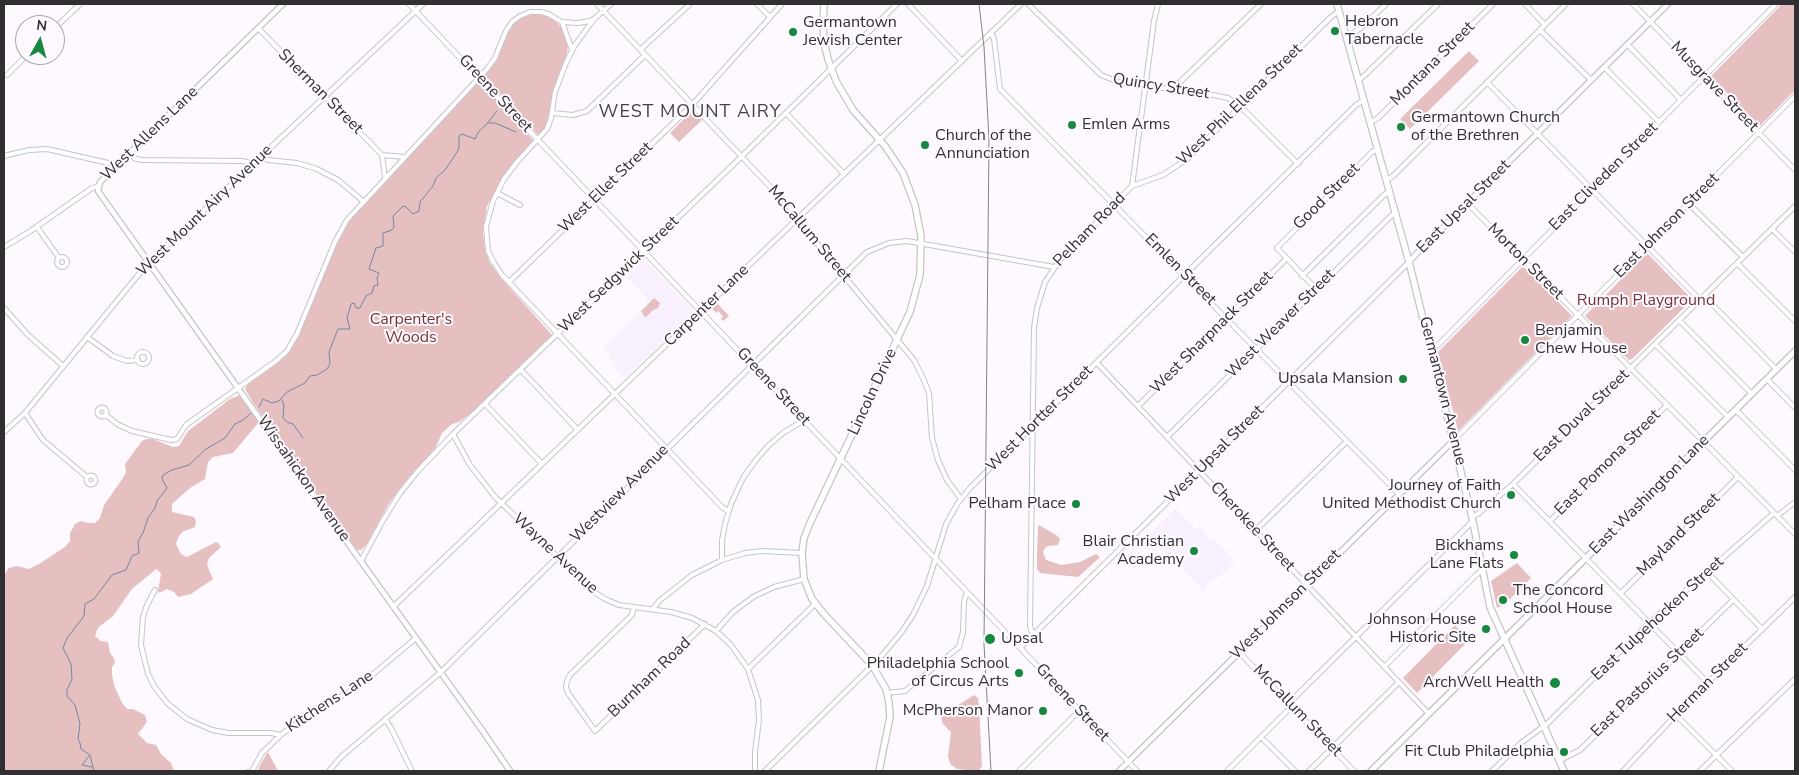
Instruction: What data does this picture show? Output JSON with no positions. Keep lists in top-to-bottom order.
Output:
{
  "streets": {
    "main road": ["Germantown Avenue", "Lincoln Drive", "East Washington Lane"],
    "street": [
      "Montana Street",
      "Quincy Street",
      "Musgrave Street",
      "Sherman Street",
      "Greene Street",
      "West Phil Ellena Street",
      "West Allens Lane",
      "East Cliveden Street",
      "West Ellet Street",
      "Good Street",
      "East Upsal Street",
      "West Mount Airy Avenue",
      "East Johnson Street",
      "Pelham Road",
      "McCallum Street",
      "Morton Street",
      "Emlen Street",
      "West Sedgwick Street",
      "Carpenter Lane",
      "West Weaver Street",
      "West Sharpnack Street",
      "East Duval Street",
      "West Hortter Street",
      "West Upsal Street",
      "East Pomona Street",
      "Wissahickon Avenue",
      "Westview Avenue",
      "Cherokee Street",
      "Mayland Street",
      "Wayne Avenue",
      "West Johnson Street",
      "East Tulpehocken Street",
      "Burnham Road",
      "East Pastorius Street",
      "Herman Street",
      "Kitchens Lane"
    ]
  },
  "crossings": [
    ["Montana Street", "Germantown Avenue"],
    ["Quincy Street", "West Phil Ellena Street"],
    ["Quincy Street", "Pelham Road"],
    ["Quincy Street", "West Hortter Street"],
    ["Musgrave Street", "East Cliveden Street"],
    ["Musgrave Street", "East Upsal Street"],
    ["Musgrave Street", "East Johnson Street"],
    ["Sherman Street", "West Allens Lane"],
    ["Sherman Street", "West Mount Airy Avenue"],
    ["Greene Street", "West Ellet Street"],
    ["Greene Street", "West Mount Airy Avenue"],
    ["Greene Street", "West Sedgwick Street"],
    ["Greene Street", "Carpenter Lane"],
    ["Greene Street", "Lincoln Drive"],
    ["Greene Street", "West Hortter Street"],
    ["Greene Street", "West Upsal Street"],
    ["Greene Street", "Westview Avenue"],
    ["Greene Street", "West Johnson Street"],
    ["West Phil Ellena Street", "Pelham Road"],
    ["West Phil Ellena Street", "Germantown Avenue"],
    ["West Allens Lane", "Wissahickon Avenue"],
    ["East Cliveden Street", "Morton Street"],
    ["East Cliveden Street", "Germantown Avenue"],
    ["West Ellet Street", "McCallum Street"],
    ["Good Street", "West Sharpnack Street"],
    ["Good Street", "Germantown Avenue"],
    ["East Upsal Street", "Morton Street"],
    ["East Upsal Street", "Germantown Avenue"],
    ["East Upsal Street", "West Upsal Street"],
    ["West Mount Airy Avenue", "Wissahickon Avenue"],
    ["East Johnson Street", "Morton Street"],
    ["East Johnson Street", "Germantown Avenue"],
    ["East Johnson Street", "West Johnson Street"],
    ["Pelham Road", "Emlen Street"],
    ["Pelham Road", "West Hortter Street"],
    ["Pelham Road", "West Upsal Street"],
    ["McCallum Street", "West Sedgwick Street"],
    ["McCallum Street", "Carpenter Lane"],
    ["McCallum Street", "Lincoln Drive"],
    ["McCallum Street", "East Duval Street"],
    ["McCallum Street", "West Hortter Street"],
    ["McCallum Street", "Westview Avenue"],
    ["McCallum Street", "West Johnson Street"],
    ["Morton Street", "East Duval Street"],
    ["Morton Street", "East Pomona Street"],
    ["Morton Street", "East Washington Lane"],
    ["Morton Street", "Mayland Street"],
    ["Morton Street", "East Tulpehocken Street"],
    ["Emlen Street", "Carpenter Lane"],
    ["Emlen Street", "West Weaver Street"],
    ["Emlen Street", "West Sharpnack Street"],
    ["Emlen Street", "West Hortter Street"],
    ["Emlen Street", "West Upsal Street"],
    ["Emlen Street", "West Johnson Street"],
    ["West Sedgwick Street", "Lincoln Drive"],
    ["West Sedgwick Street", "Wissahickon Avenue"],
    ["West Sedgwick Street", "Wayne Avenue"],
    ["Carpenter Lane", "Lincoln Drive"],
    ["Carpenter Lane", "Wissahickon Avenue"],
    ["Carpenter Lane", "Wayne Avenue"],
    ["West Weaver Street", "Germantown Avenue"],
    ["West Weaver Street", "Cherokee Street"],
    ["West Sharpnack Street", "Cherokee Street"],
    ["Germantown Avenue", "East Duval Street"],
    ["Germantown Avenue", "West Hortter Street"],
    ["Germantown Avenue", "West Upsal Street"],
    ["Germantown Avenue", "East Washington Lane"],
    ["Germantown Avenue", "West Johnson Street"],
    ["Germantown Avenue", "East Tulpehocken Street"],
    ["Germantown Avenue", "East Pastorius Street"],
    ["Lincoln Drive", "West Hortter Street"],
    ["Lincoln Drive", "Westview Avenue"],
    ["East Duval Street", "Cherokee Street"],
    ["West Hortter Street", "Cherokee Street"],
    ["West Upsal Street", "Cherokee Street"],
    ["Wissahickon Avenue", "Westview Avenue"],
    ["Wissahickon Avenue", "Kitchens Lane"],
    ["Westview Avenue", "Wayne Avenue"],
    ["East Washington Lane", "Cherokee Street"],
    ["Cherokee Street", "West Johnson Street"],
    ["Wayne Avenue", "Burnham Road"]
  ],
  "districts": ["WEST MOUNT AIRY"],
  "parks": ["Rumph Playground", "Carpenter's Woods"],
  "places": [
    "Hebron Tabernacle",
    "Germantown Jewish Center",
    "Emlen Arms",
    "Germantown Church of the Brethren",
    "Church of the Annunciation",
    "Benjamin Chew House",
    "Upsala Mansion",
    "Journey of Faith United Methodist Church",
    "Pelham Place",
    "Blair Christian Academy",
    "Bickhams Lane Flats",
    "The Concord School House",
    "Johnson House Historic Site",
    "Upsal",
    "Philadelphia School of Circus Arts",
    "ArchWell Health",
    "McPherson Manor",
    "Fit Club Philadelphia"
  ],
  "north": "top"
}
